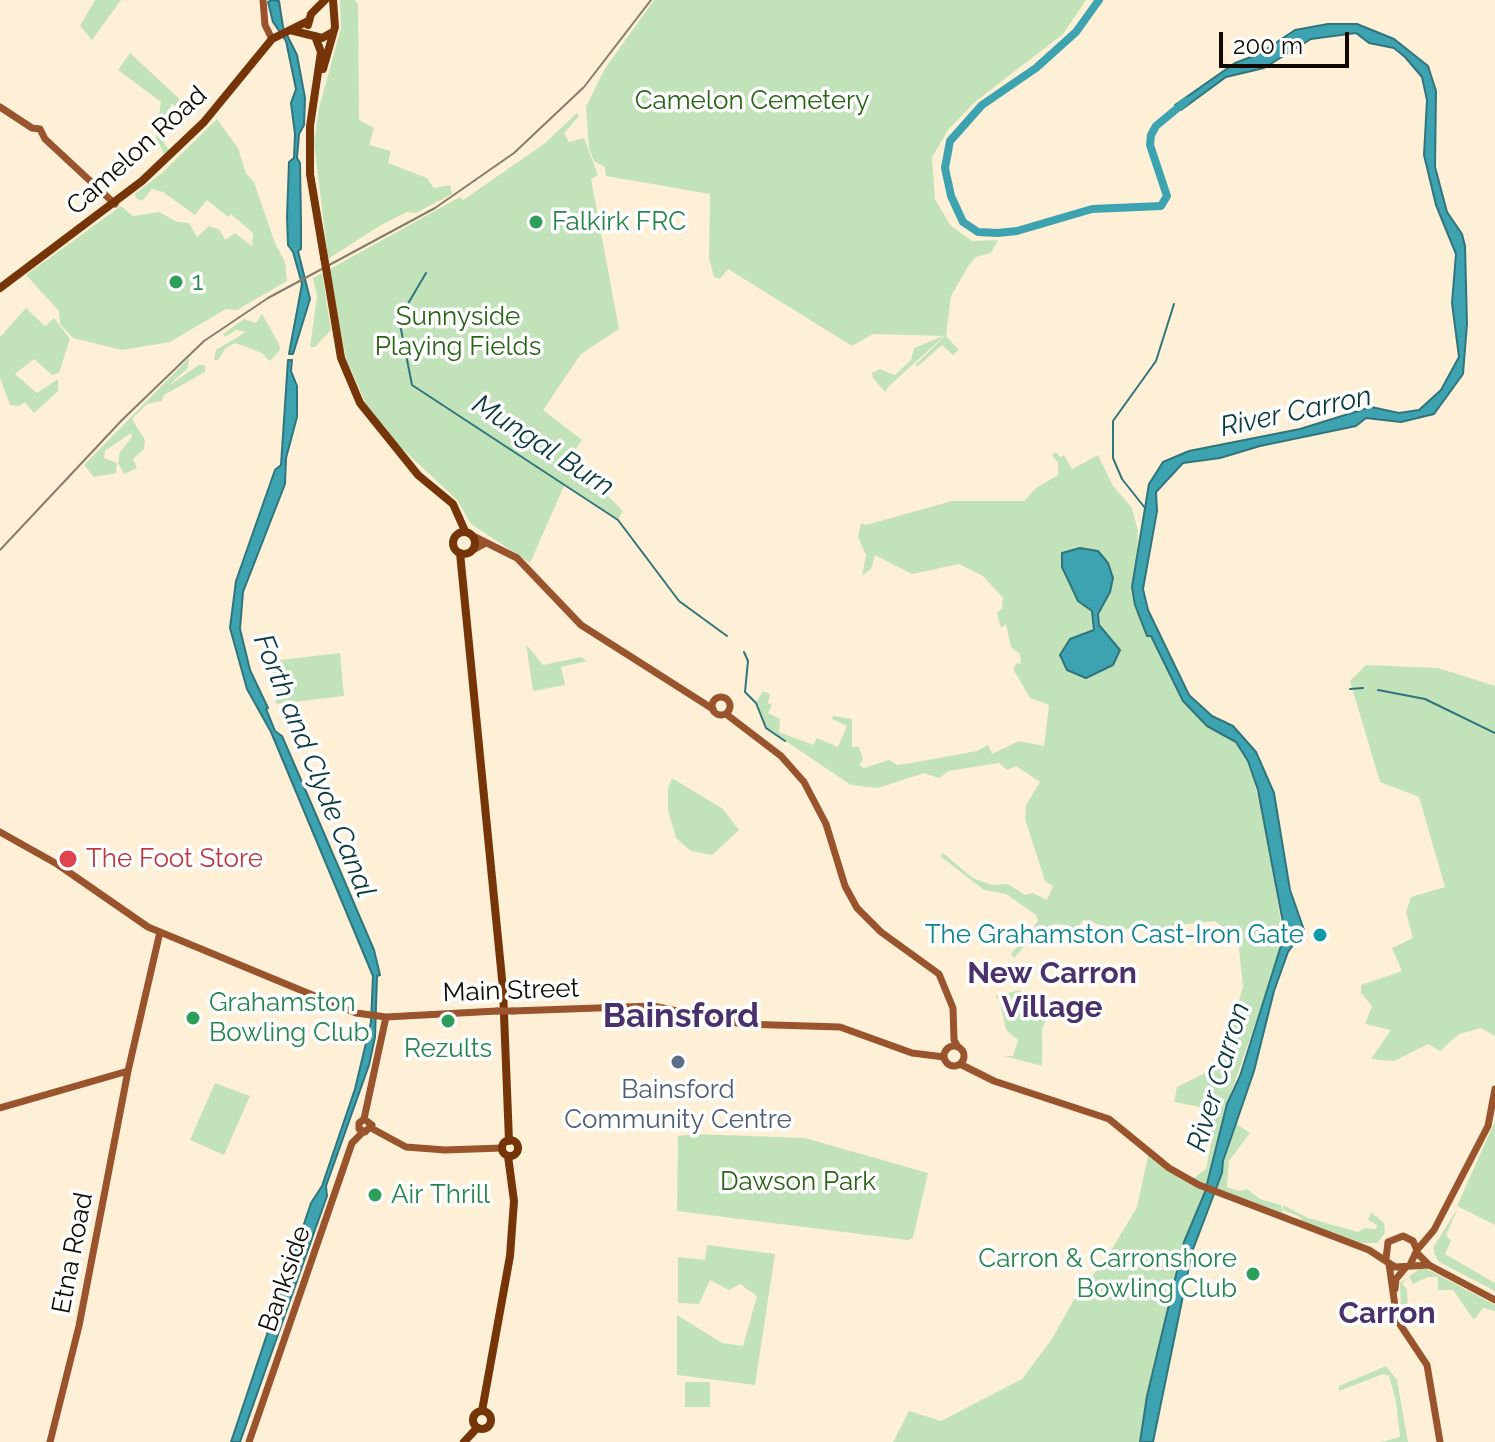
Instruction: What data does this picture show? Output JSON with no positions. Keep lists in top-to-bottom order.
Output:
{
  "streets": {
    "main road": [
      "Camelon Road",
      "Main Street",
      "Etna Road",
      "Bankside"
    ]
  },
  "crossings": [
    ["Main Street", "Etna Road"]
  ],
  "districts": ["New Carron Village", "Bainsford", "Carron"],
  "water": ["River Carron", "Mungal Burn", "Forth and Clyde Canal"],
  "parks": ["Camelon Cemetery", "Sunnyside Playing Fields", "Dawson Park"],
  "places": [
    "Falkirk FRC",
    "1",
    "The Foot Store",
    "The Grahamston Cast-Iron Gate",
    "Grahamston Bowling Club",
    "Rezults",
    "Bainsford Community Centre",
    "Air Thrill",
    "Carron & Carronshore Bowling Club"
  ],
  "scale_bar": "200 m"
}
